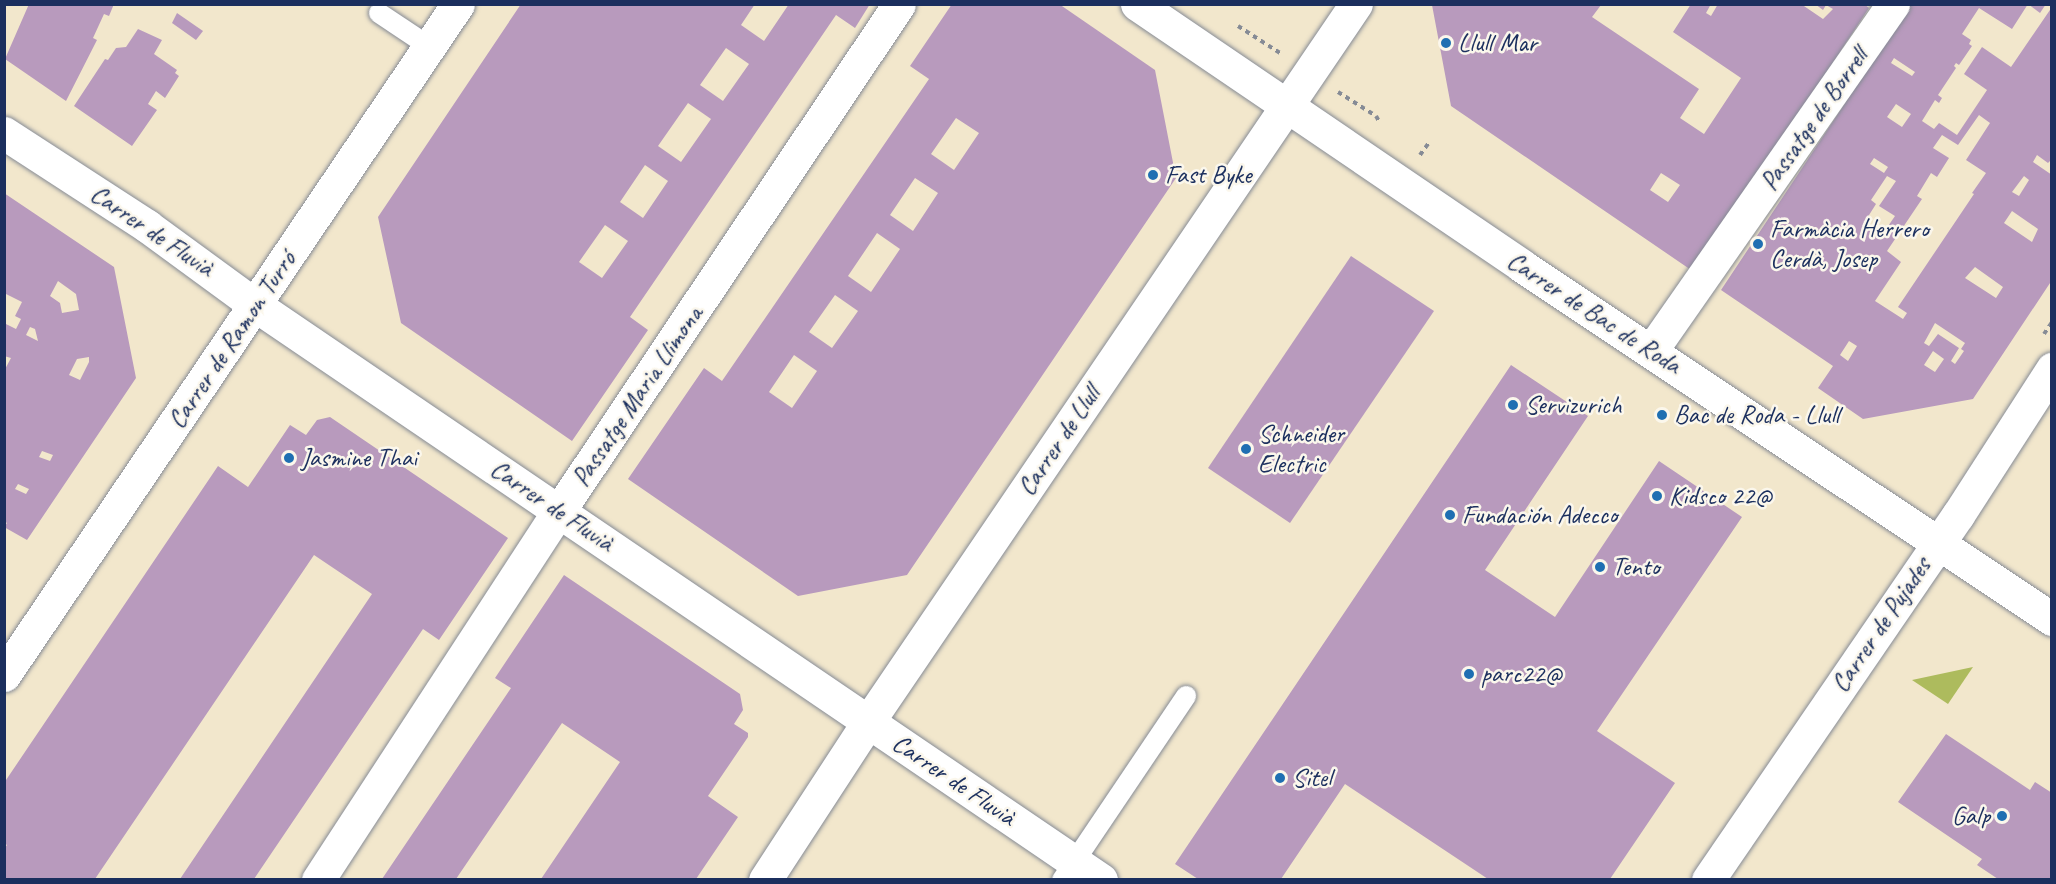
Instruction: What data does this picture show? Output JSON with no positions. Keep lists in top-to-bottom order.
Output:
{
  "streets": {
    "street": [
      "Passatge de Borrell",
      "Carrer de Fluvià",
      "Carrer de Bac de Roda",
      "Carrer de Ramon Turró",
      "Passatge Maria Llimona",
      "Carrer de Llull",
      "Carrer de Pujades"
    ]
  },
  "crossings": [
    ["Passatge de Borrell", "Carrer de Bac de Roda"],
    ["Carrer de Fluvià", "Carrer de Ramon Turró"],
    ["Carrer de Fluvià", "Passatge Maria Llimona"],
    ["Carrer de Fluvià", "Carrer de Llull"],
    ["Carrer de Bac de Roda", "Carrer de Llull"],
    ["Carrer de Bac de Roda", "Carrer de Pujades"]
  ],
  "places": [
    "Llull Mar",
    "Fast Byke",
    "Farmàcia Herrero Cerdà, Josep",
    "Servizurich",
    "Bac de Roda - Llull",
    "Schneider Electric",
    "Jasmine Thai",
    "Kidsco 22@",
    "Fundación Adecco",
    "Tento",
    "parc22@",
    "Sitel",
    "Galp"
  ]
}
